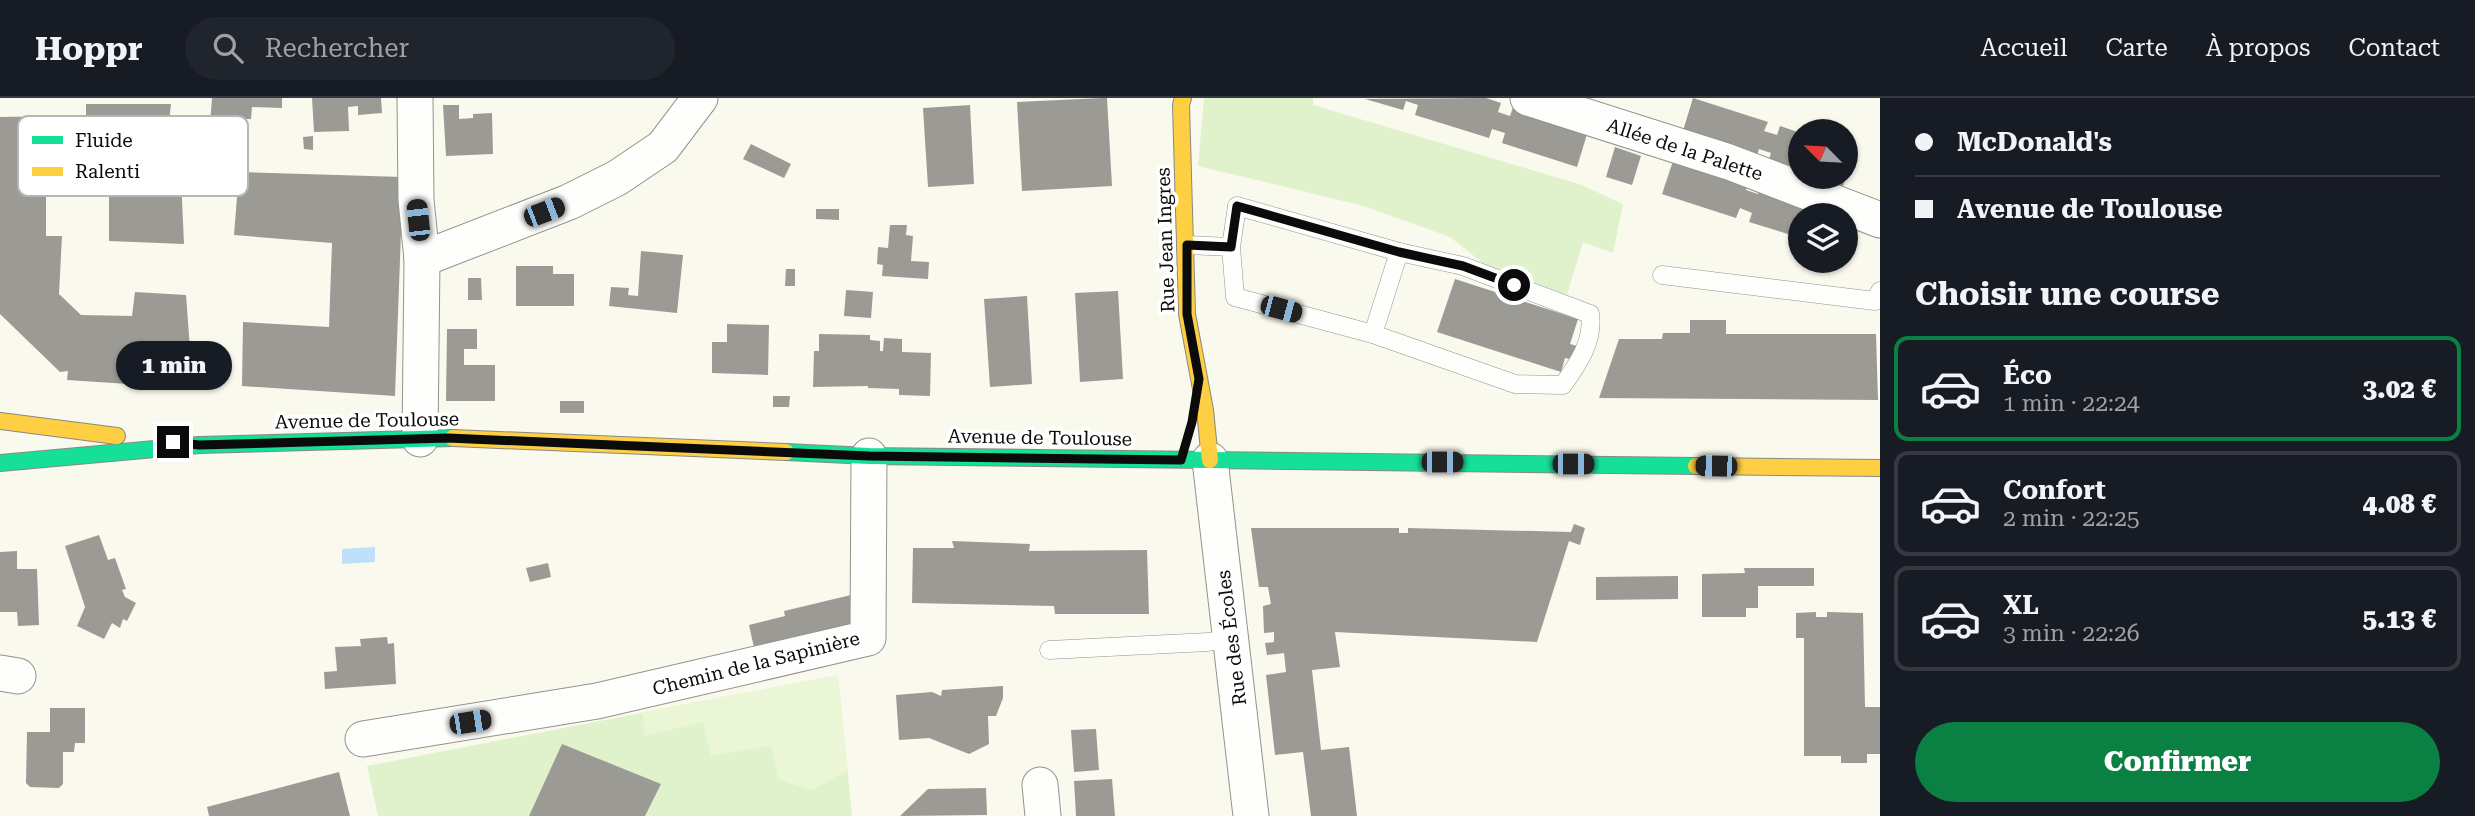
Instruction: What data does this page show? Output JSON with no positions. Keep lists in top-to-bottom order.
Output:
{
  "streets": {
    "main road": ["Rue Jean Ingres", "Avenue de Toulouse"],
    "street": ["Allée de la Palette", "Rue des Écoles", "Chemin de la Sapinière"]
  },
  "crossings": [
    ["Rue Jean Ingres", "Avenue de Toulouse"],
    ["Rue Jean Ingres", "Rue des Écoles"],
    ["Avenue de Toulouse", "Rue des Écoles"],
    ["Avenue de Toulouse", "Chemin de la Sapinière"]
  ],
  "legend": ["Fluide", "Ralenti"],
  "north": "top left",
  "page": {
    "header": "Hoppr",
    "search": "Rechercher",
    "nav": [
      "Accueil",
      "Carte",
      "À propos",
      "Contact"
    ],
    "banner": ["McDonald's", "Avenue de Toulouse"],
    "heading": "Choisir une course",
    "list": [
      {
        "name": "Éco",
        "note": "1 min · 22:24",
        "value": "3.02 €"
      },
      {
        "name": "Confort",
        "note": "2 min · 22:25",
        "value": "4.08 €"
      },
      {
        "name": "XL",
        "note": "3 min · 22:26",
        "value": "5.13 €"
      }
    ],
    "bubble": "1 min",
    "buttons": "Confirmer"
  }
}
